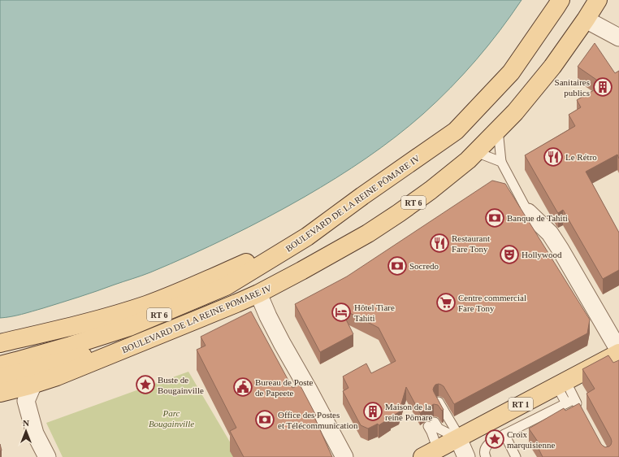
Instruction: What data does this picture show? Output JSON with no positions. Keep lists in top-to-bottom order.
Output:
{
  "streets": {
    "main road": [
      "RT 6",
      "BOULEVARD DE LA REINE PŌMARE IV",
      "BOULEVARD DE LA REINE POMARE IV",
      "RT 1"
    ]
  },
  "crossings": [
    ["RT 6", "BOULEVARD DE LA REINE POMARE IV"]
  ],
  "parks": ["Parc Bougainville"],
  "places": {
    "building": ["Sanitaires publics", "Maison de la reine Pōmare"],
    "restaurant": ["Le Rétro", "Restaurant Fare Tony"],
    "bank": ["Banque de Tahiti", "Socredo", "Office des Postes et Télécommunication"],
    "theatre": ["Hollywood"],
    "supermarket": ["Centre commercial Fare Tony"],
    "hotel": ["Hôtel Tiare Tahiti"],
    "place": ["Buste de Bougainville", "Croix marquisienne"],
    "public building": ["Bureau de Poste de Papeete"]
  },
  "north": "top"
}
